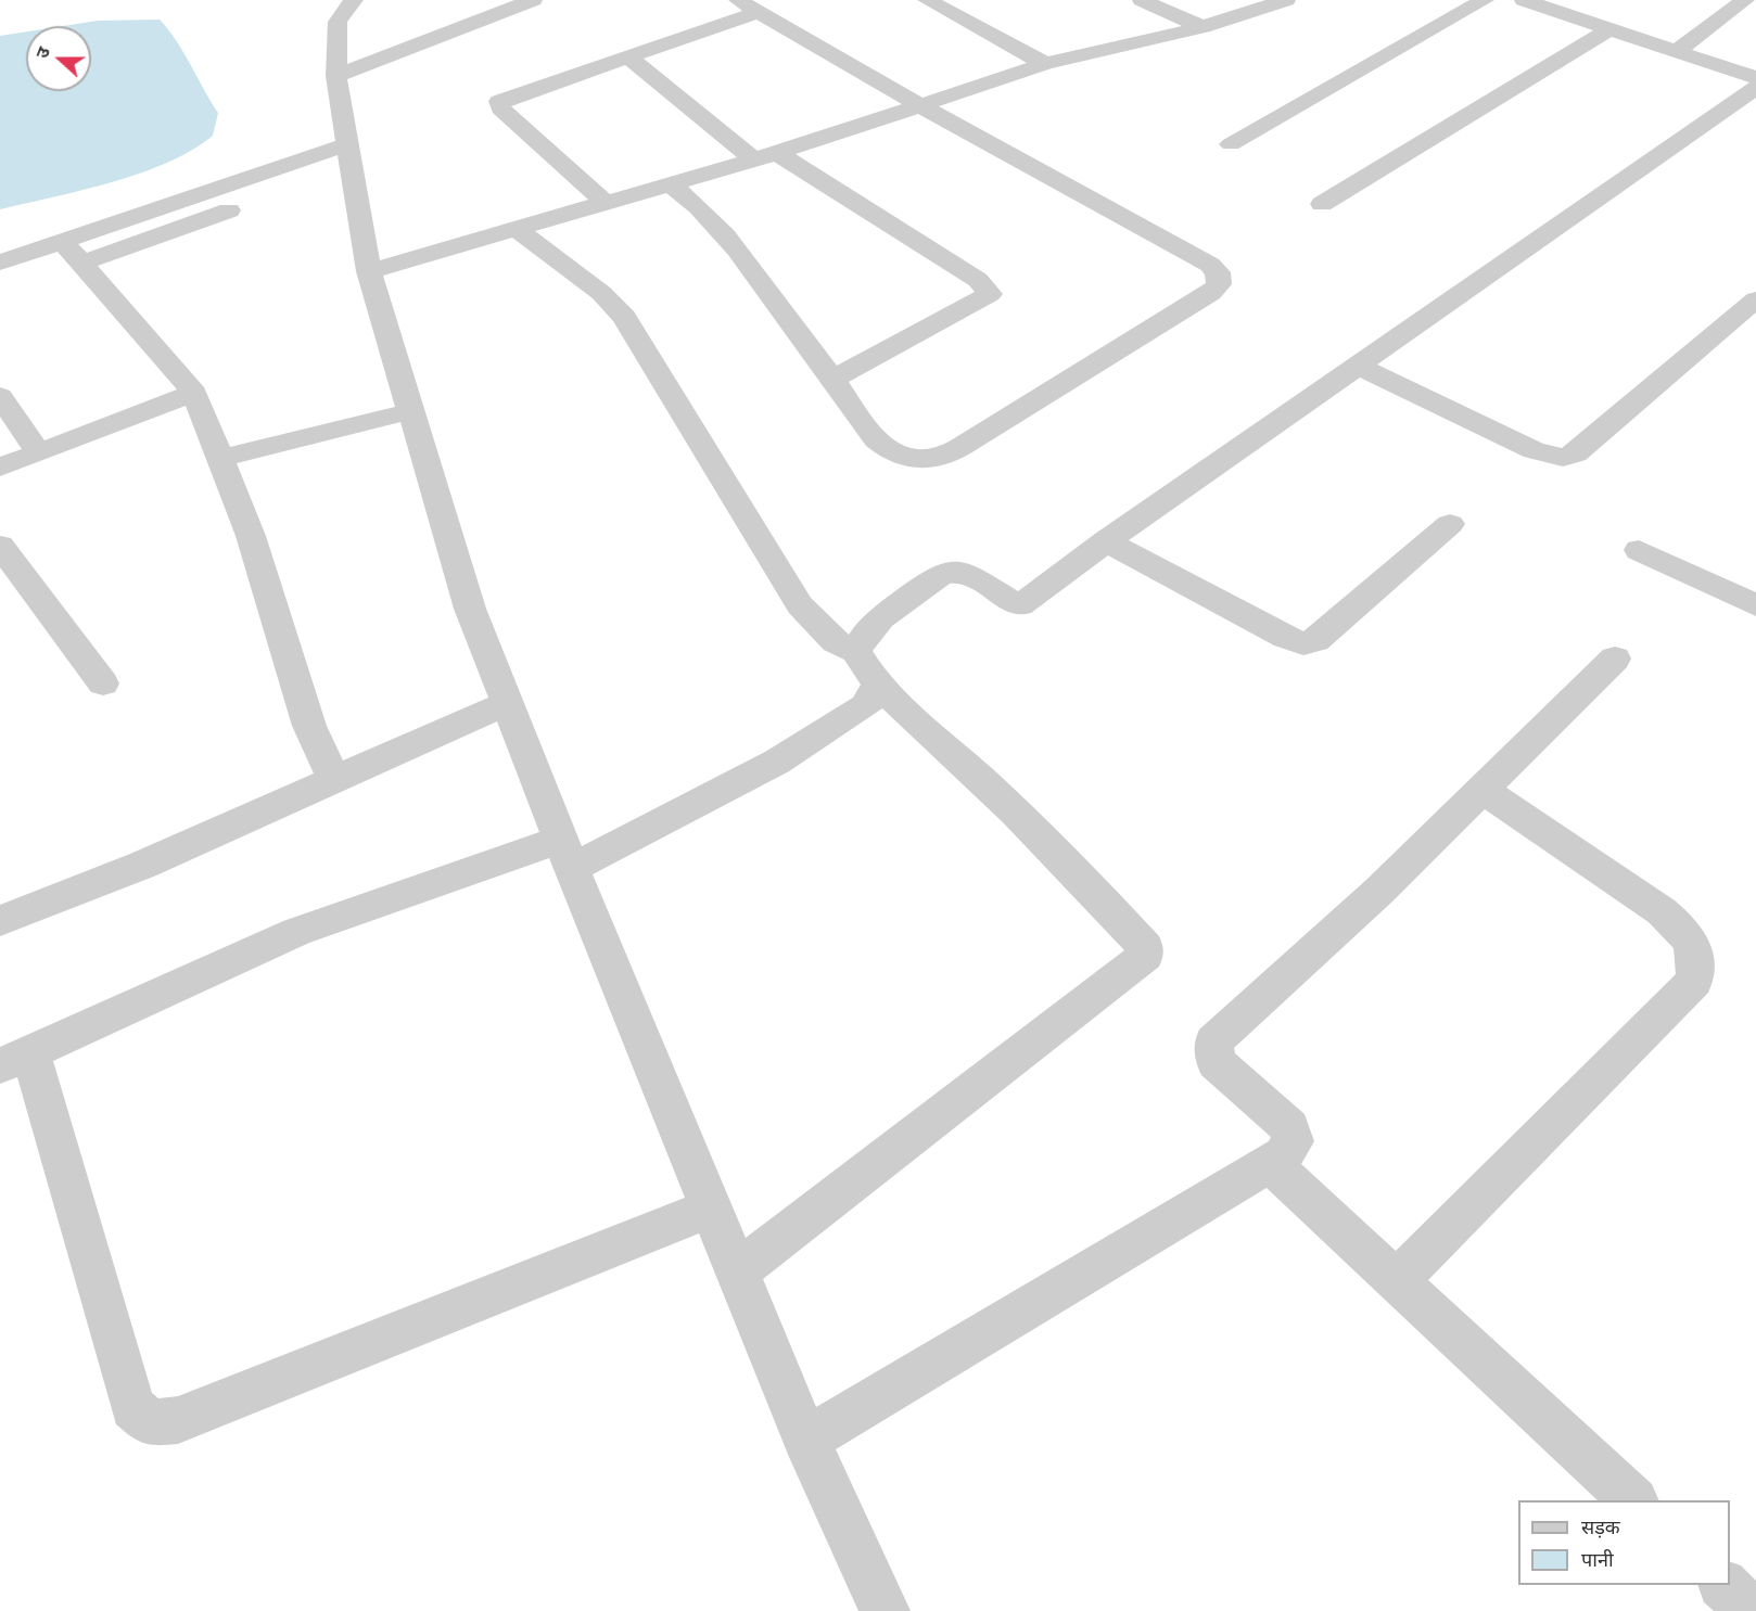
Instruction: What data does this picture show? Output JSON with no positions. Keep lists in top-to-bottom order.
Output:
{
  "legend": ["सड़क", "पानी"],
  "north": "left"
}
